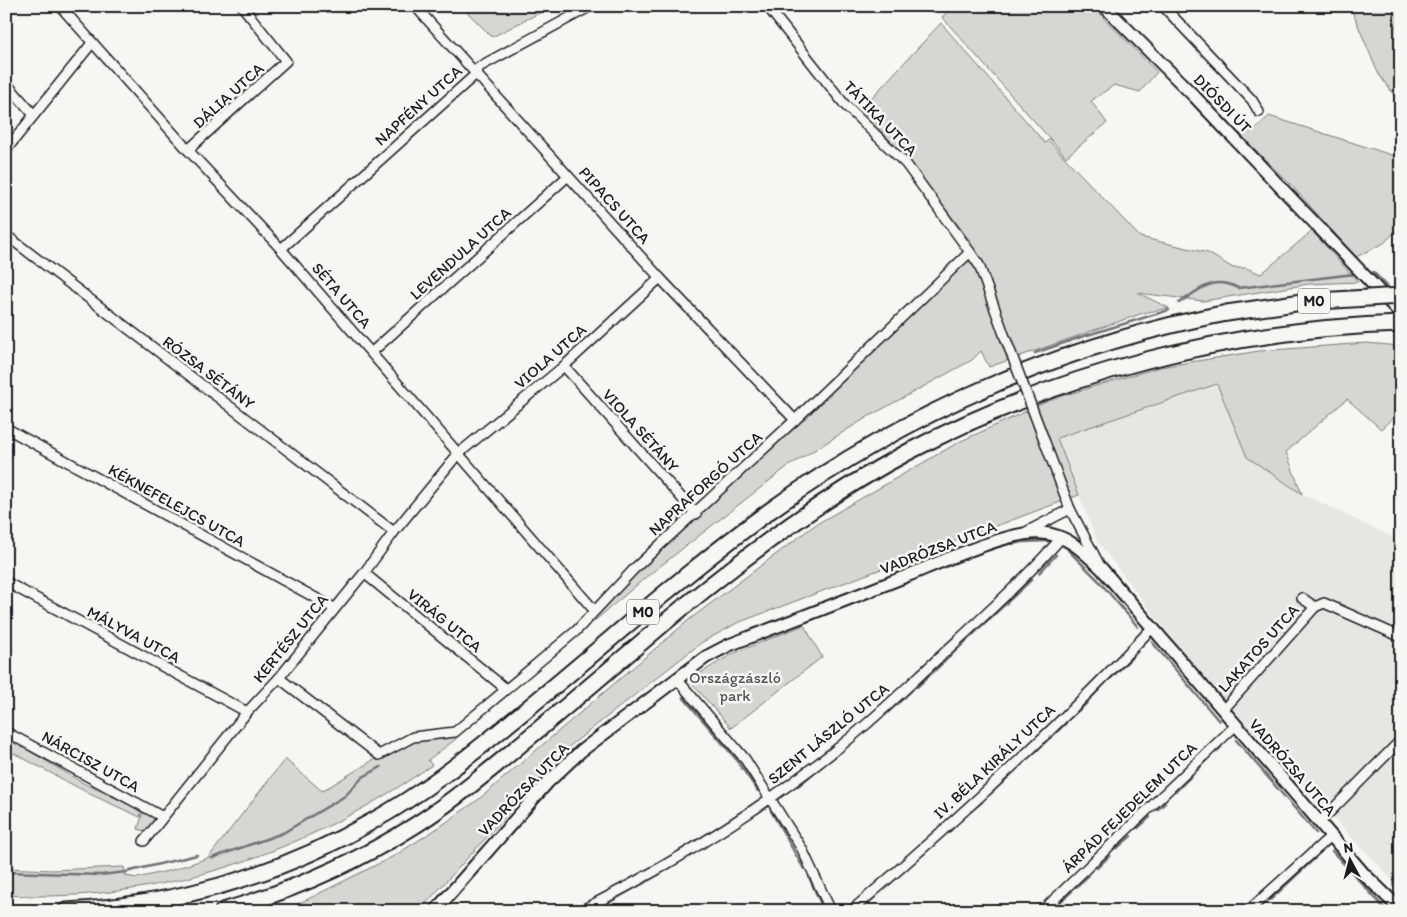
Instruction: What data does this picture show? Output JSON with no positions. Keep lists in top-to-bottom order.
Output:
{
  "streets": {
    "highway": ["M0"],
    "street": [
      "DÁLIA UTCA",
      "DIÓSDI ÚT",
      "NAPFÉNY UTCA",
      "TÁTIKA UTCA",
      "PIPACS UTCA",
      "LEVENDULA UTCA",
      "SÉTA UTCA",
      "VIOLA UTCA",
      "RÓZSA SÉTÁNY",
      "VIOLA SÉTÁNY",
      "NAPRAFORGÓ UTCA",
      "KÉKNEFELEJCS UTCA",
      "VADRÓZSA UTCA",
      "VIRÁG UTCA",
      "MÁLYVA UTCA",
      "KERTÉSZ UTCA",
      "LAKATOS UTCA",
      "SZENT LÁSZLÓ UTCA",
      "NÁRCISZ UTCA",
      "IV. BÉLA KIRÁLY UTCA",
      "ÁRPÁD FEJEDELEM UTCA"
    ]
  },
  "crossings": [
    ["DÁLIA UTCA", "SÉTA UTCA"],
    ["NAPFÉNY UTCA", "PIPACS UTCA"],
    ["NAPFÉNY UTCA", "SÉTA UTCA"],
    ["TÁTIKA UTCA", "NAPRAFORGÓ UTCA"],
    ["TÁTIKA UTCA", "VADRÓZSA UTCA"],
    ["PIPACS UTCA", "LEVENDULA UTCA"],
    ["PIPACS UTCA", "VIOLA UTCA"],
    ["PIPACS UTCA", "NAPRAFORGÓ UTCA"],
    ["LEVENDULA UTCA", "SÉTA UTCA"],
    ["SÉTA UTCA", "VIOLA UTCA"],
    ["SÉTA UTCA", "NAPRAFORGÓ UTCA"],
    ["SÉTA UTCA", "KERTÉSZ UTCA"],
    ["VIOLA UTCA", "VIOLA SÉTÁNY"],
    ["VIOLA UTCA", "KERTÉSZ UTCA"],
    ["RÓZSA SÉTÁNY", "KERTÉSZ UTCA"],
    ["VIOLA SÉTÁNY", "NAPRAFORGÓ UTCA"],
    ["NAPRAFORGÓ UTCA", "VIRÁG UTCA"],
    ["NAPRAFORGÓ UTCA", "KERTÉSZ UTCA"],
    ["KÉKNEFELEJCS UTCA", "KERTÉSZ UTCA"],
    ["VADRÓZSA UTCA", "LAKATOS UTCA"],
    ["VADRÓZSA UTCA", "SZENT LÁSZLÓ UTCA"],
    ["VADRÓZSA UTCA", "IV. BÉLA KIRÁLY UTCA"],
    ["VADRÓZSA UTCA", "ÁRPÁD FEJEDELEM UTCA"],
    ["VIRÁG UTCA", "KERTÉSZ UTCA"],
    ["MÁLYVA UTCA", "KERTÉSZ UTCA"],
    ["KERTÉSZ UTCA", "NÁRCISZ UTCA"]
  ],
  "parks": ["Országzászló park"],
  "north": "top"
}
